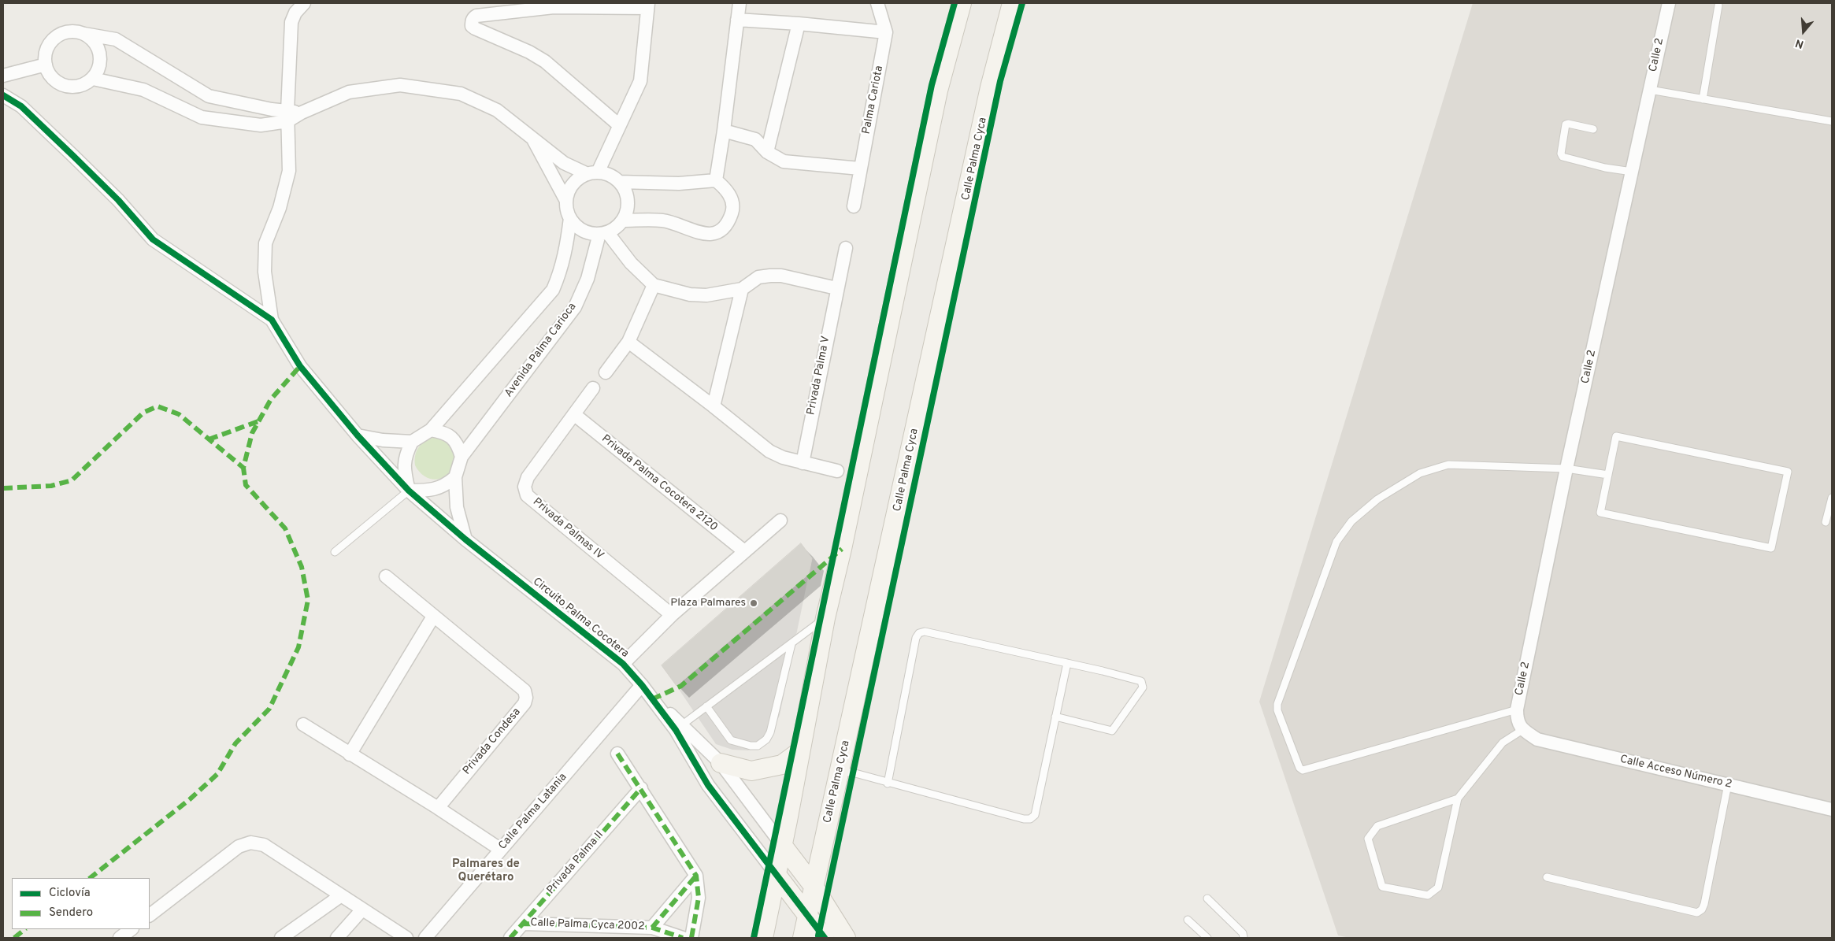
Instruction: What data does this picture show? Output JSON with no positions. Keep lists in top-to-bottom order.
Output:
{
  "streets": {
    "street": [
      "Calle 2",
      "Palma Cariota",
      "Calle Palma Cyca",
      "Avenida Palma Carioca",
      "Privada Palma V",
      "Privada Palma Cocotera 2120",
      "Privada Palmas IV",
      "Circuito Palma Cocotera",
      "Privada Condesa",
      "Calle Acceso Número 2",
      "Calle Palma Latania",
      "Privada Palma II",
      "Calle Palma Cyca 2002"
    ]
  },
  "crossings": [
    ["Calle 2", "Calle Acceso Número 2"],
    ["Calle Palma Cyca", "Circuito Palma Cocotera"],
    ["Avenida Palma Carioca", "Circuito Palma Cocotera"],
    ["Privada Palma Cocotera 2120", "Privada Palmas IV"],
    ["Circuito Palma Cocotera", "Calle Palma Latania"],
    ["Privada Palma II", "Calle Palma Cyca 2002"]
  ],
  "districts": ["Palmares de Querétaro"],
  "places": ["Plaza Palmares"],
  "legend": ["Ciclovía", "Sendero"],
  "north": "bottom"
}
